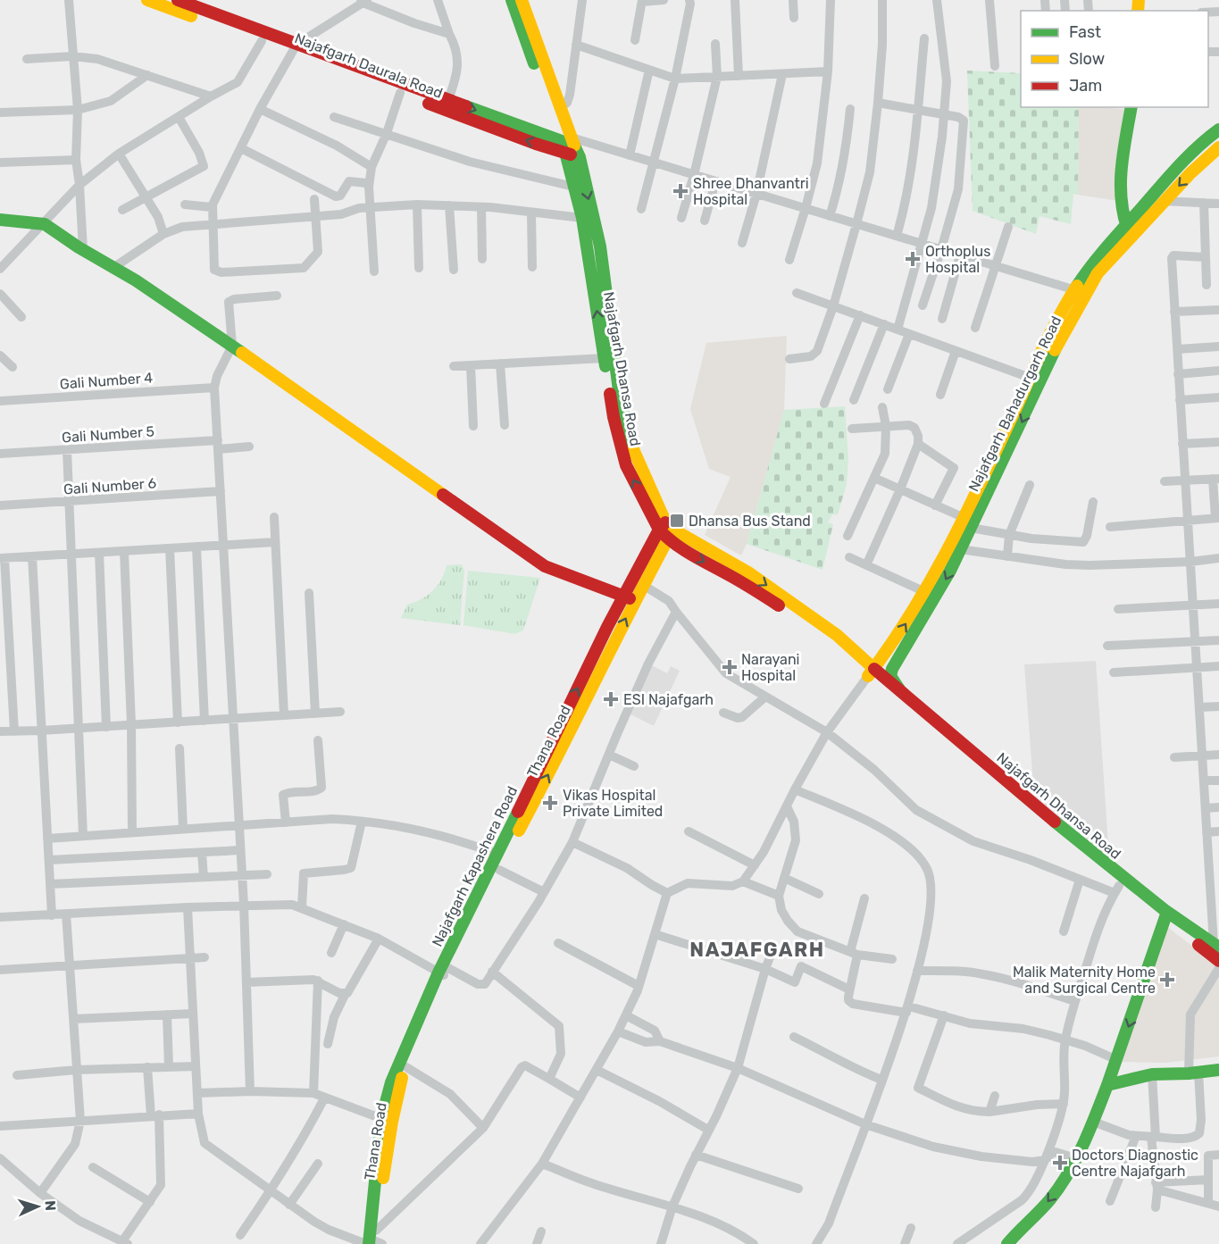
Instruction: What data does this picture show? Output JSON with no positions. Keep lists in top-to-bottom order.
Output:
{
  "streets": {
    "main road": [
      "Najafgarh Daurala Road",
      "Najafgarh Dhansa Road",
      "Najafgarh Bahadurgarh Road",
      "Thana Road",
      "Najafgarh Kapashera Road"
    ],
    "street": ["Gali Number 4", "Gali Number 5", "Gali Number 6"]
  },
  "crossings": [
    ["Najafgarh Daurala Road", "Najafgarh Dhansa Road"],
    ["Najafgarh Dhansa Road", "Najafgarh Bahadurgarh Road"],
    ["Najafgarh Dhansa Road", "Thana Road"],
    ["Najafgarh Dhansa Road", "Najafgarh Kapashera Road"],
    ["Thana Road", "Najafgarh Kapashera Road"]
  ],
  "one_way": ["Thana Road", "Najafgarh Kapashera Road"],
  "districts": ["NAJAFGARH"],
  "places": {
    "health": [
      "Shree Dhanvantri Hospital",
      "Orthoplus Hospital",
      "Narayani Hospital",
      "ESI Najafgarh",
      "Vikas Hospital Private Limited",
      "Malik Maternity Home and Surgical Centre",
      "Doctors Diagnostic Centre Najafgarh"
    ],
    "transit": ["Dhansa Bus Stand"]
  },
  "legend": ["Fast", "Slow", "Jam"],
  "north": "right"
}
